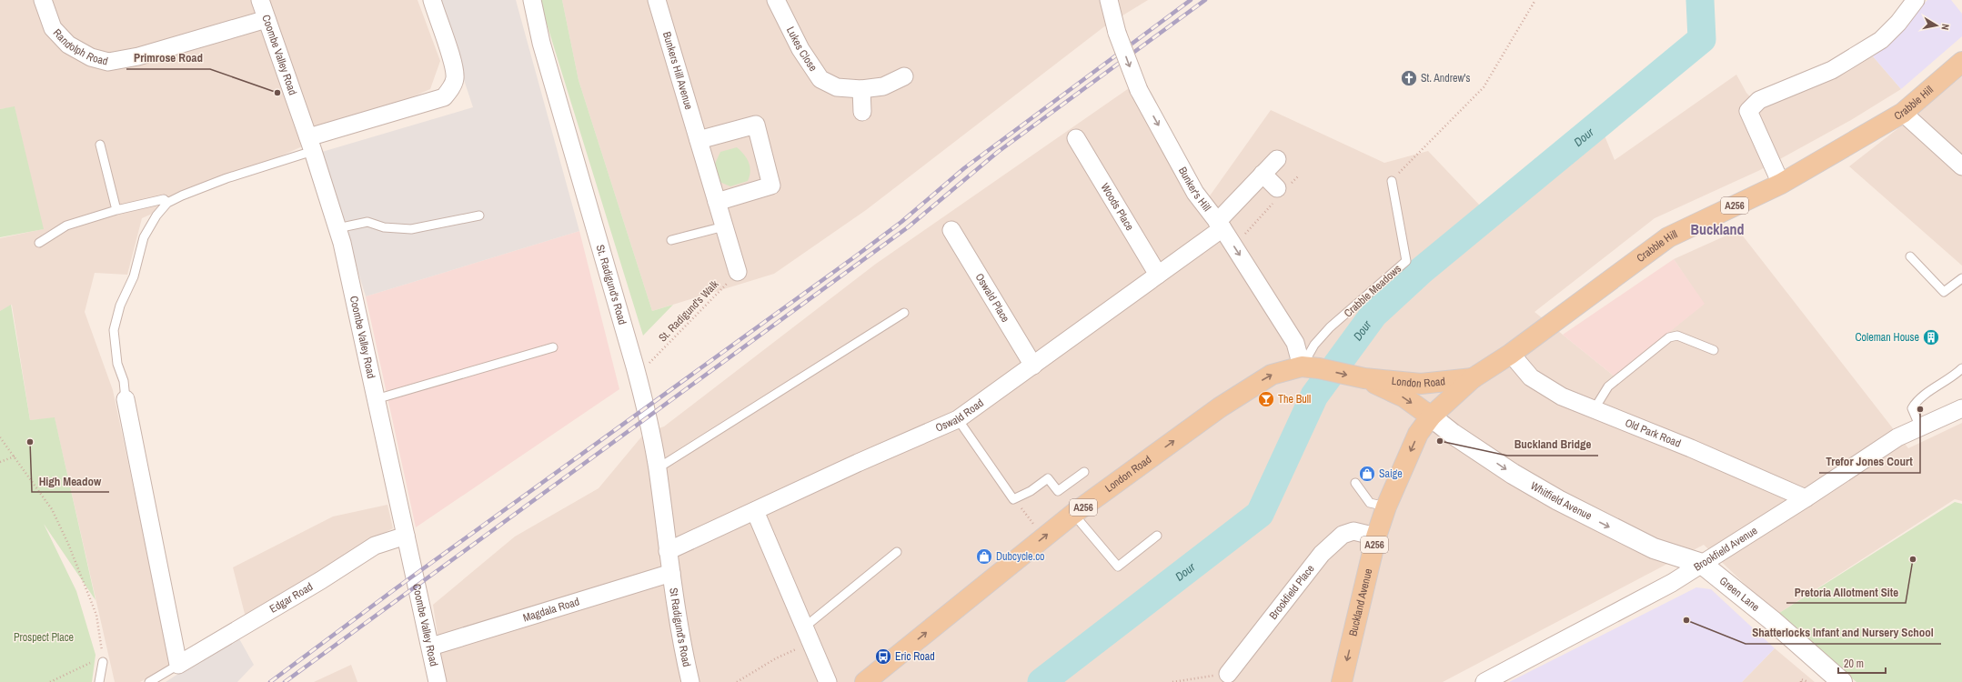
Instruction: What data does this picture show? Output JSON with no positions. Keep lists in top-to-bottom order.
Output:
{
  "streets": {
    "main road": [
      "Crabble Hill",
      "A256",
      "London Road",
      "Buckland Avenue"
    ],
    "street": [
      "Randolph Road",
      "Lukes Close",
      "Coombe Valley Road",
      "Bunkers Hill Avenue",
      "Bunker's Hill",
      "Woods Place",
      "St. Radigund's Road",
      "Oswald Place",
      "Oswald Road",
      "Old Park Road",
      "Whitfield Avenue",
      "Brookfield Avenue",
      "Brookfield Place",
      "Green Lane",
      "Edgar Road",
      "Magdala Road",
      "St Radigund's Road"
    ],
    "lane": ["Crabble Meadows"],
    "path": ["St. Radigund's Walk"]
  },
  "crossings": [
    ["Randolph Road", "Coombe Valley Road"],
    ["Coombe Valley Road", "Edgar Road"],
    ["Coombe Valley Road", "Magdala Road"],
    ["Bunkers Hill Avenue", "St. Radigund's Walk"],
    ["Crabble Hill", "London Road"],
    ["Crabble Hill", "Old Park Road"],
    ["Crabble Hill", "Buckland Avenue"],
    ["Bunker's Hill", "Crabble Meadows"],
    ["Bunker's Hill", "London Road"],
    ["Bunker's Hill", "Oswald Road"],
    ["Woods Place", "Oswald Road"],
    ["St. Radigund's Road", "Oswald Road"],
    ["St. Radigund's Road", "Magdala Road"],
    ["St. Radigund's Road", "St Radigund's Road"],
    ["Crabble Meadows", "London Road"],
    ["Oswald Place", "Oswald Road"],
    ["London Road", "Whitfield Avenue"],
    ["London Road", "Buckland Avenue"],
    ["Old Park Road", "Brookfield Avenue"],
    ["Whitfield Avenue", "Brookfield Avenue"],
    ["Whitfield Avenue", "Green Lane"],
    ["Whitfield Avenue", "Buckland Avenue"],
    ["Brookfield Avenue", "Green Lane"],
    ["Brookfield Place", "Buckland Avenue"],
    ["Magdala Road", "St Radigund's Road"]
  ],
  "one_way": [
    "Bunker's Hill",
    "London Road",
    "Whitfield Avenue",
    "Buckland Avenue"
  ],
  "districts": ["Buckland"],
  "water": ["Dour"],
  "parks": ["Prospect Place"],
  "places": {
    "church": ["St. Andrew's"],
    "other": [
      "Primrose Road",
      "Trefor Jones Court",
      "Buckland Bridge",
      "High Meadow",
      "Pretoria Allotment Site",
      "Shatterlocks Infant and Nursery School"
    ],
    "building": ["Coleman House"],
    "bar": ["The Bull"],
    "shop": ["Saige", "Dubcycle.co"],
    "bus stop": ["Eric Road"]
  },
  "scale_bar": "20 m",
  "north": "right"
}
